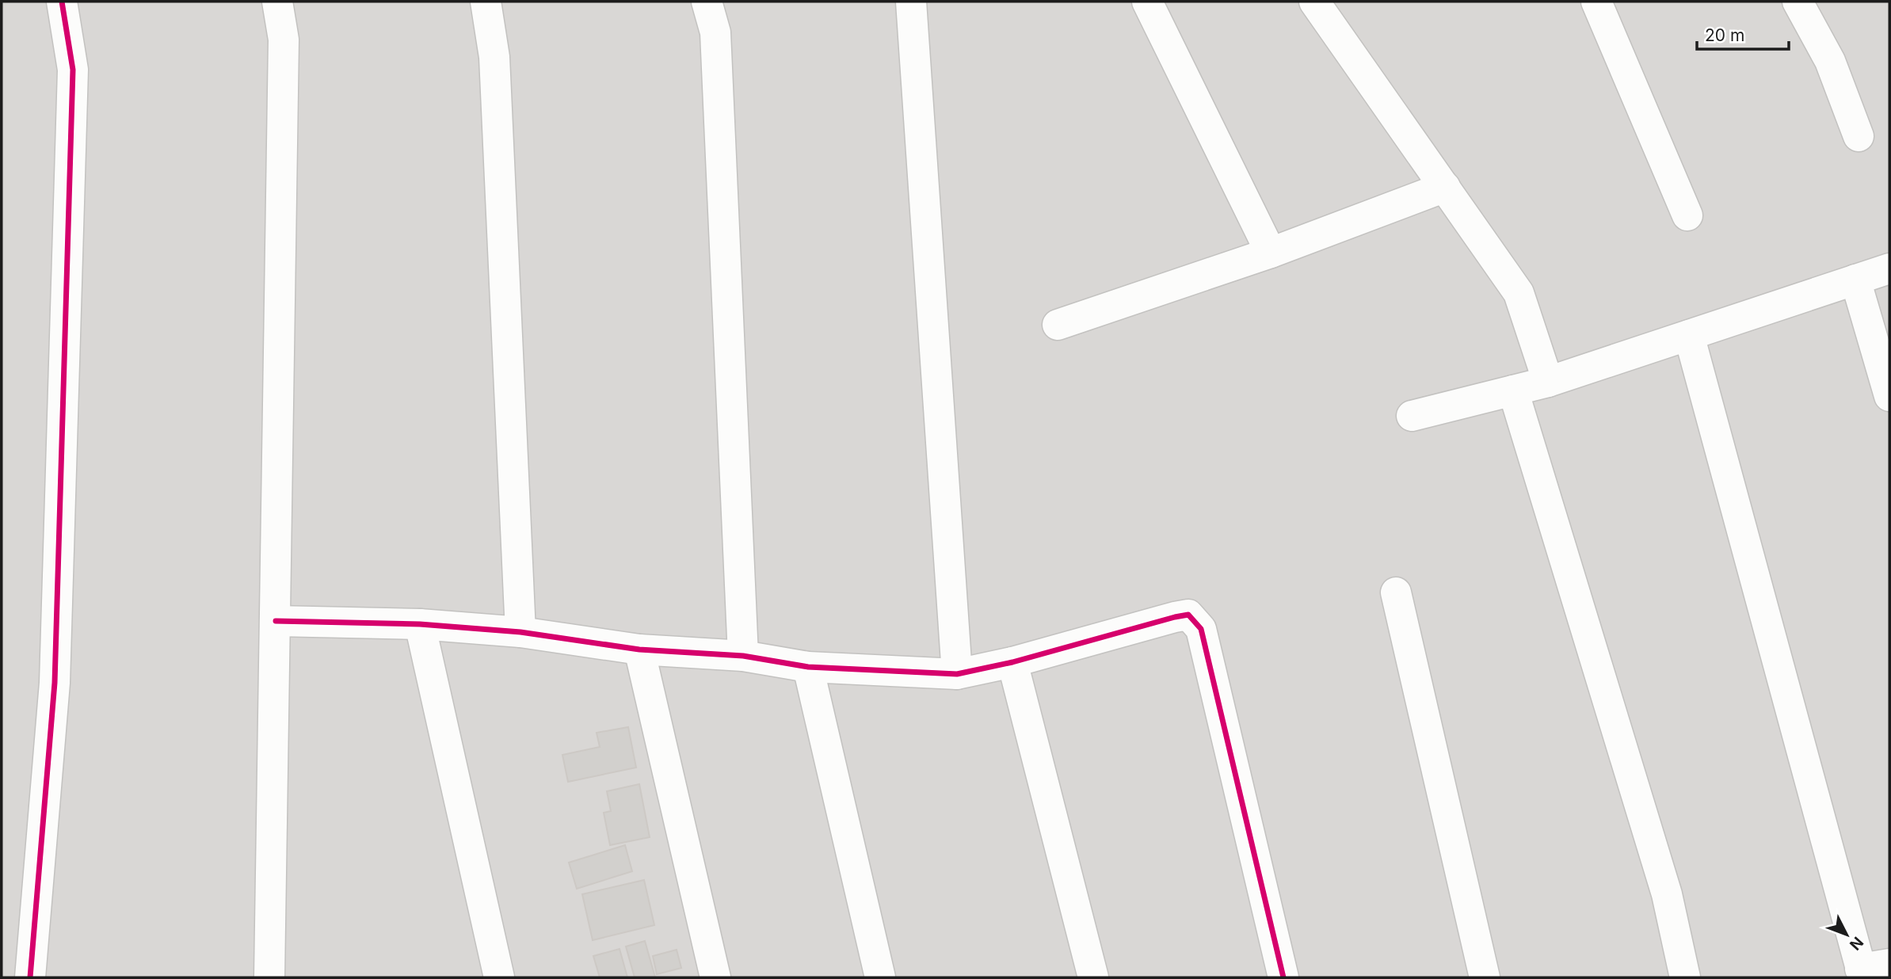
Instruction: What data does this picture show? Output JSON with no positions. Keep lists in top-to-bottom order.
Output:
{
  "scale_bar": "20 m",
  "north": "bottom right"
}
